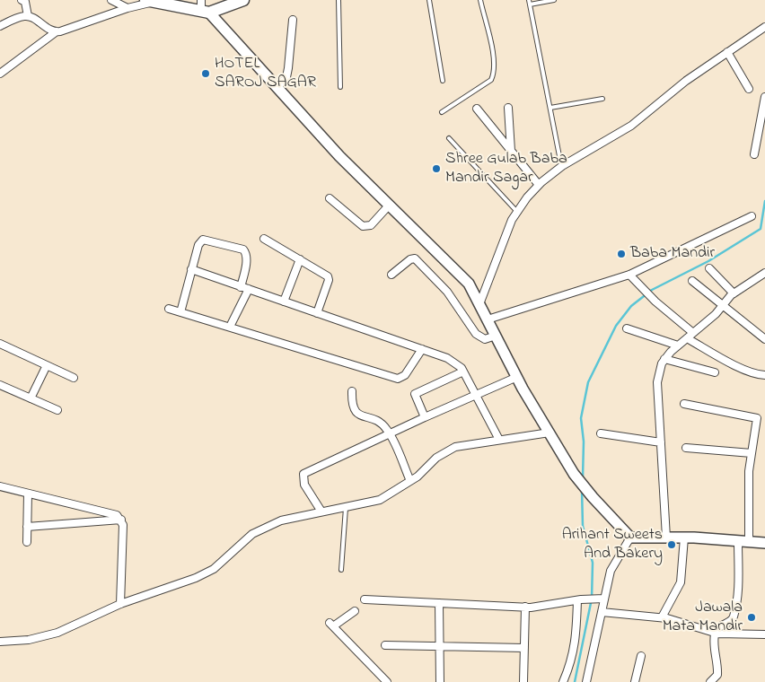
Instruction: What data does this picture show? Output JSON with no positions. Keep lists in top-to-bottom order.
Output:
{
  "places": [
    "HOTEL SAROJ SAGAR",
    "Shree Gulab Baba Mandir Sagar",
    "Baba Mandir",
    "Arihant Sweets And Bakery",
    "Jawala Mata Mandir"
  ]
}
